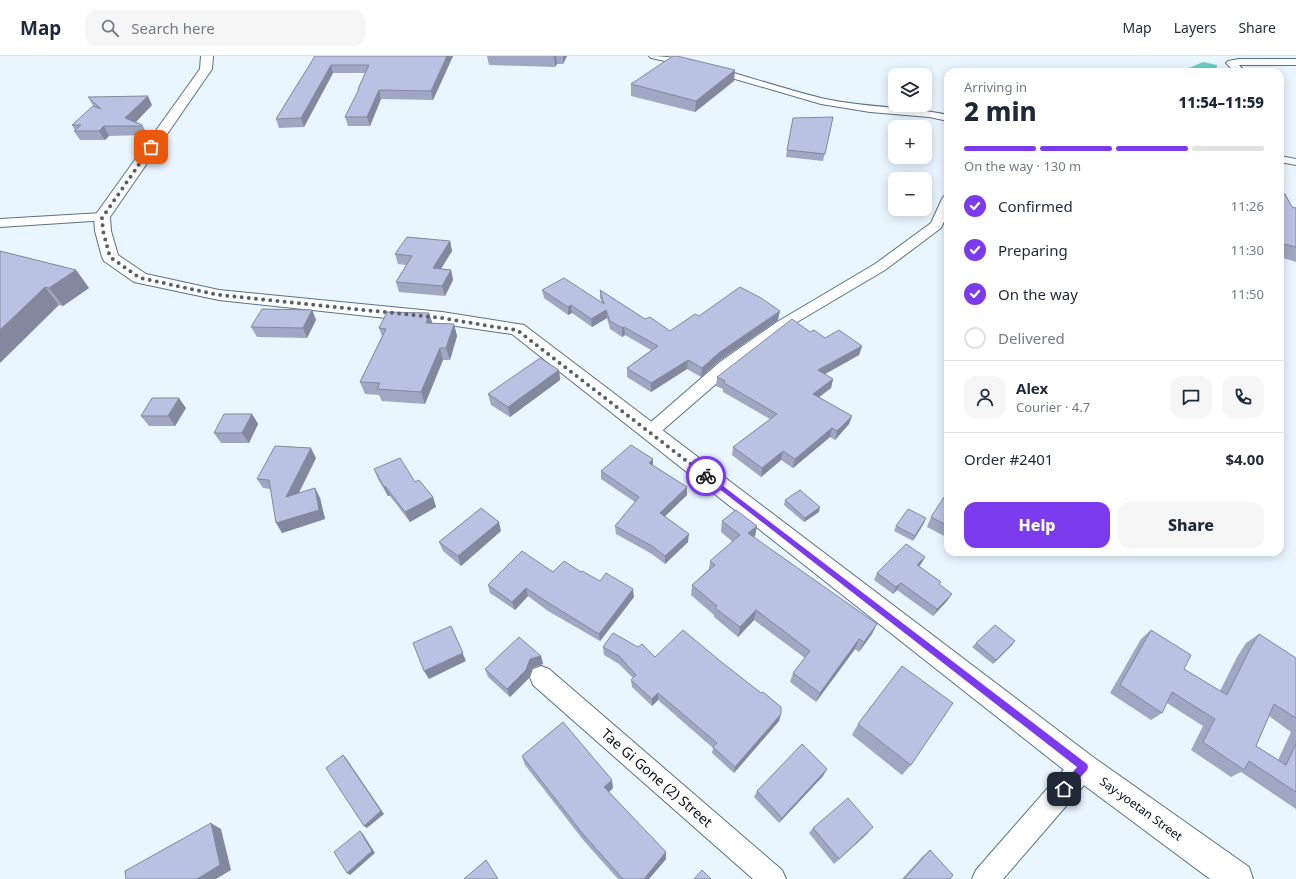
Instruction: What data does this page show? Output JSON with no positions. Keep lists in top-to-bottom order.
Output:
{
  "streets": {
    "highway": ["Say-yoetan Street"],
    "street": ["Tae Gi Gone (2) Street"]
  },
  "page": {
    "header": "Map",
    "search": "Search here",
    "nav": ["Map", "Layers", "Share"],
    "map_buttons": ["+", "−"],
    "heading": ["2 min", "Arriving in", "11:54–11:59"],
    "panel": [
      "Alex",
      "Courier · 4.7",
      "Order #2401",
      "$4.00"
    ],
    "bar": "On the way · 130 m",
    "list": [
      ["Confirmed", "11:26"],
      ["Preparing", "11:30"],
      ["On the way", "11:50"],
      "Delivered"
    ],
    "buttons": ["Help", "Share"]
  }
}
